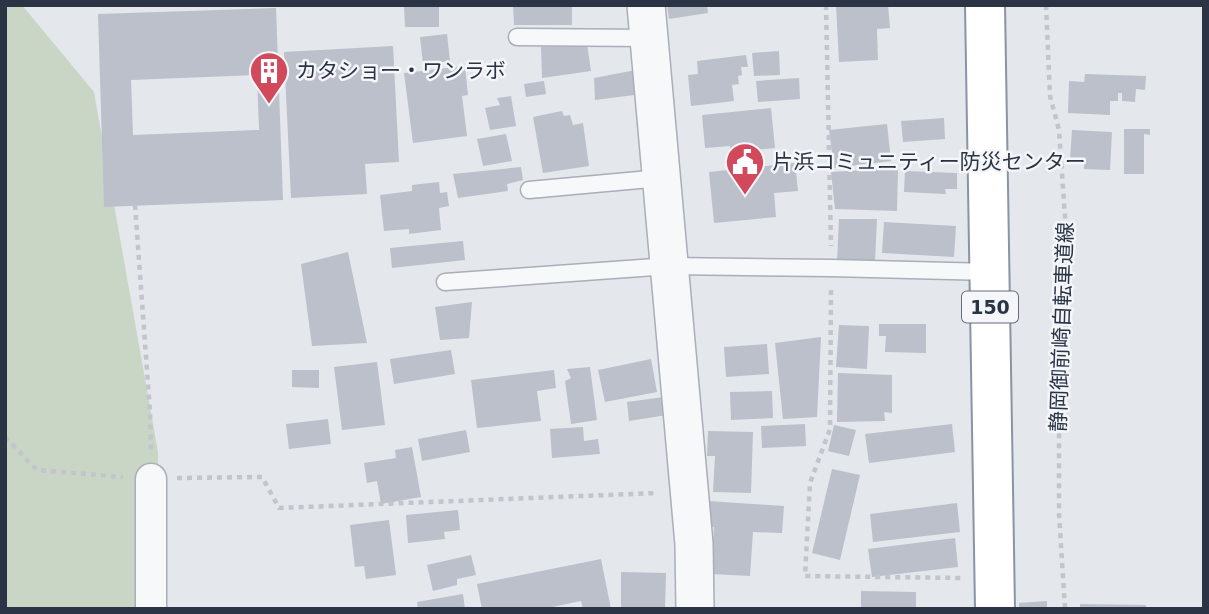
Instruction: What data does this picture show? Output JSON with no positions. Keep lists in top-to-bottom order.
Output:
{
  "streets": {
    "highway": ["150"],
    "path": ["静岡御前崎自転車道線"]
  },
  "places": {
    "building": ["カタショー・ワンラボ"],
    "public building": ["片浜コミュニティー防災センター"]
  }
}
